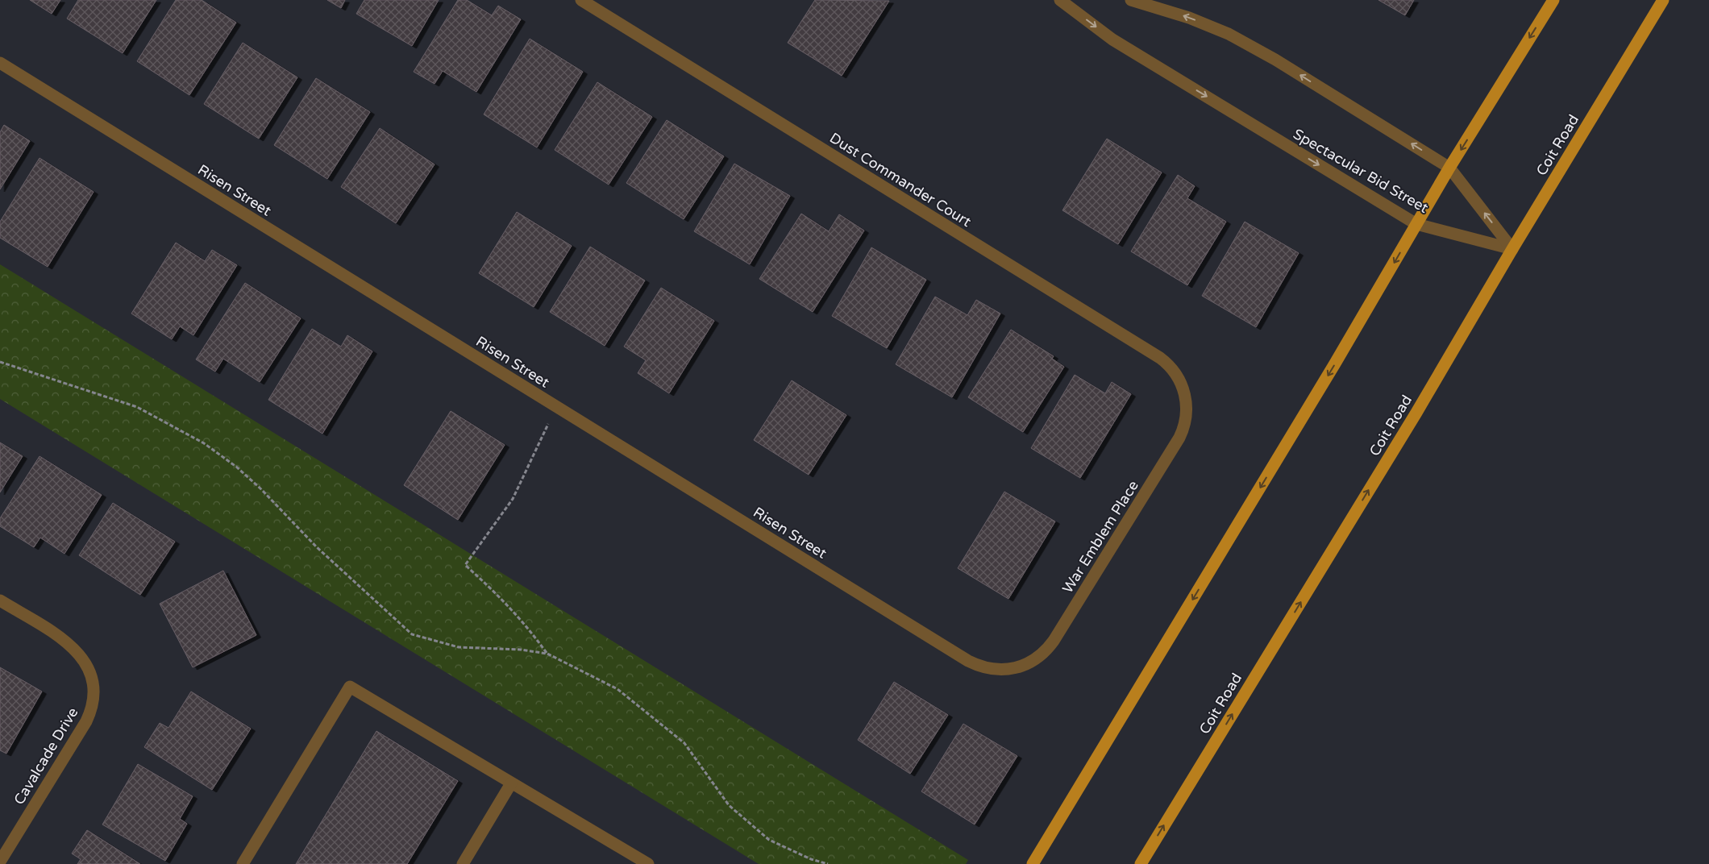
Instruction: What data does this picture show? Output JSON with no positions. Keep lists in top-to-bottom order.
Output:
{
  "streets": {
    "main road": ["Coit Road"],
    "street": [
      "Spectacular Bid Street",
      "Dust Commander Court",
      "Risen Street",
      "War Emblem Place",
      "Cavalcade Drive"
    ]
  },
  "crossings": [
    ["Coit Road", "Spectacular Bid Street"],
    ["Dust Commander Court", "War Emblem Place"],
    ["Risen Street", "War Emblem Place"]
  ]
}
